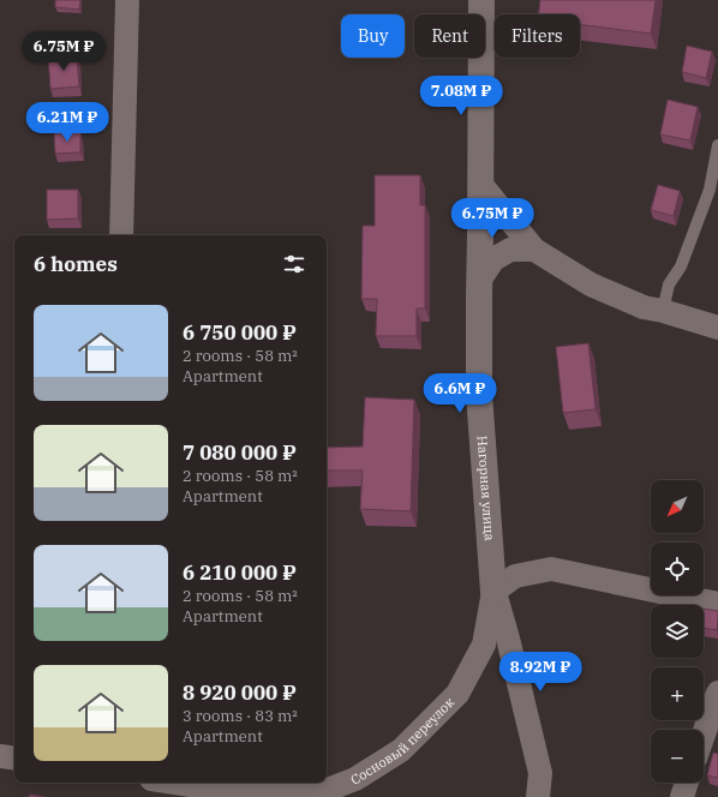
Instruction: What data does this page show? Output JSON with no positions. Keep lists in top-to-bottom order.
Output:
{
  "streets": {
    "street": ["Нагорная улица", "Сосновый переулок"]
  },
  "crossings": [
    ["Нагорная улица", "Сосновый переулок"]
  ],
  "north": "bottom left",
  "page": {
    "chip": ["Buy", "Rent", "Filters"],
    "price": [
      "6.75M ₽",
      "7.08M ₽",
      "6.21M ₽",
      "6.75M ₽",
      "6.6M ₽",
      "8.92M ₽"
    ],
    "heading": "6 homes",
    "list": [
      {
        "name": "6 750 000 ₽",
        "note": "2 rooms · 58 m² · Apartment"
      },
      {
        "name": "7 080 000 ₽",
        "note": "2 rooms · 58 m² · Apartment"
      },
      {
        "name": "6 210 000 ₽",
        "note": "2 rooms · 58 m² · Apartment"
      },
      {
        "name": "8 920 000 ₽",
        "note": "3 rooms · 83 m² · Apartment"
      }
    ],
    "map_buttons": ["+", "−"]
  }
}
